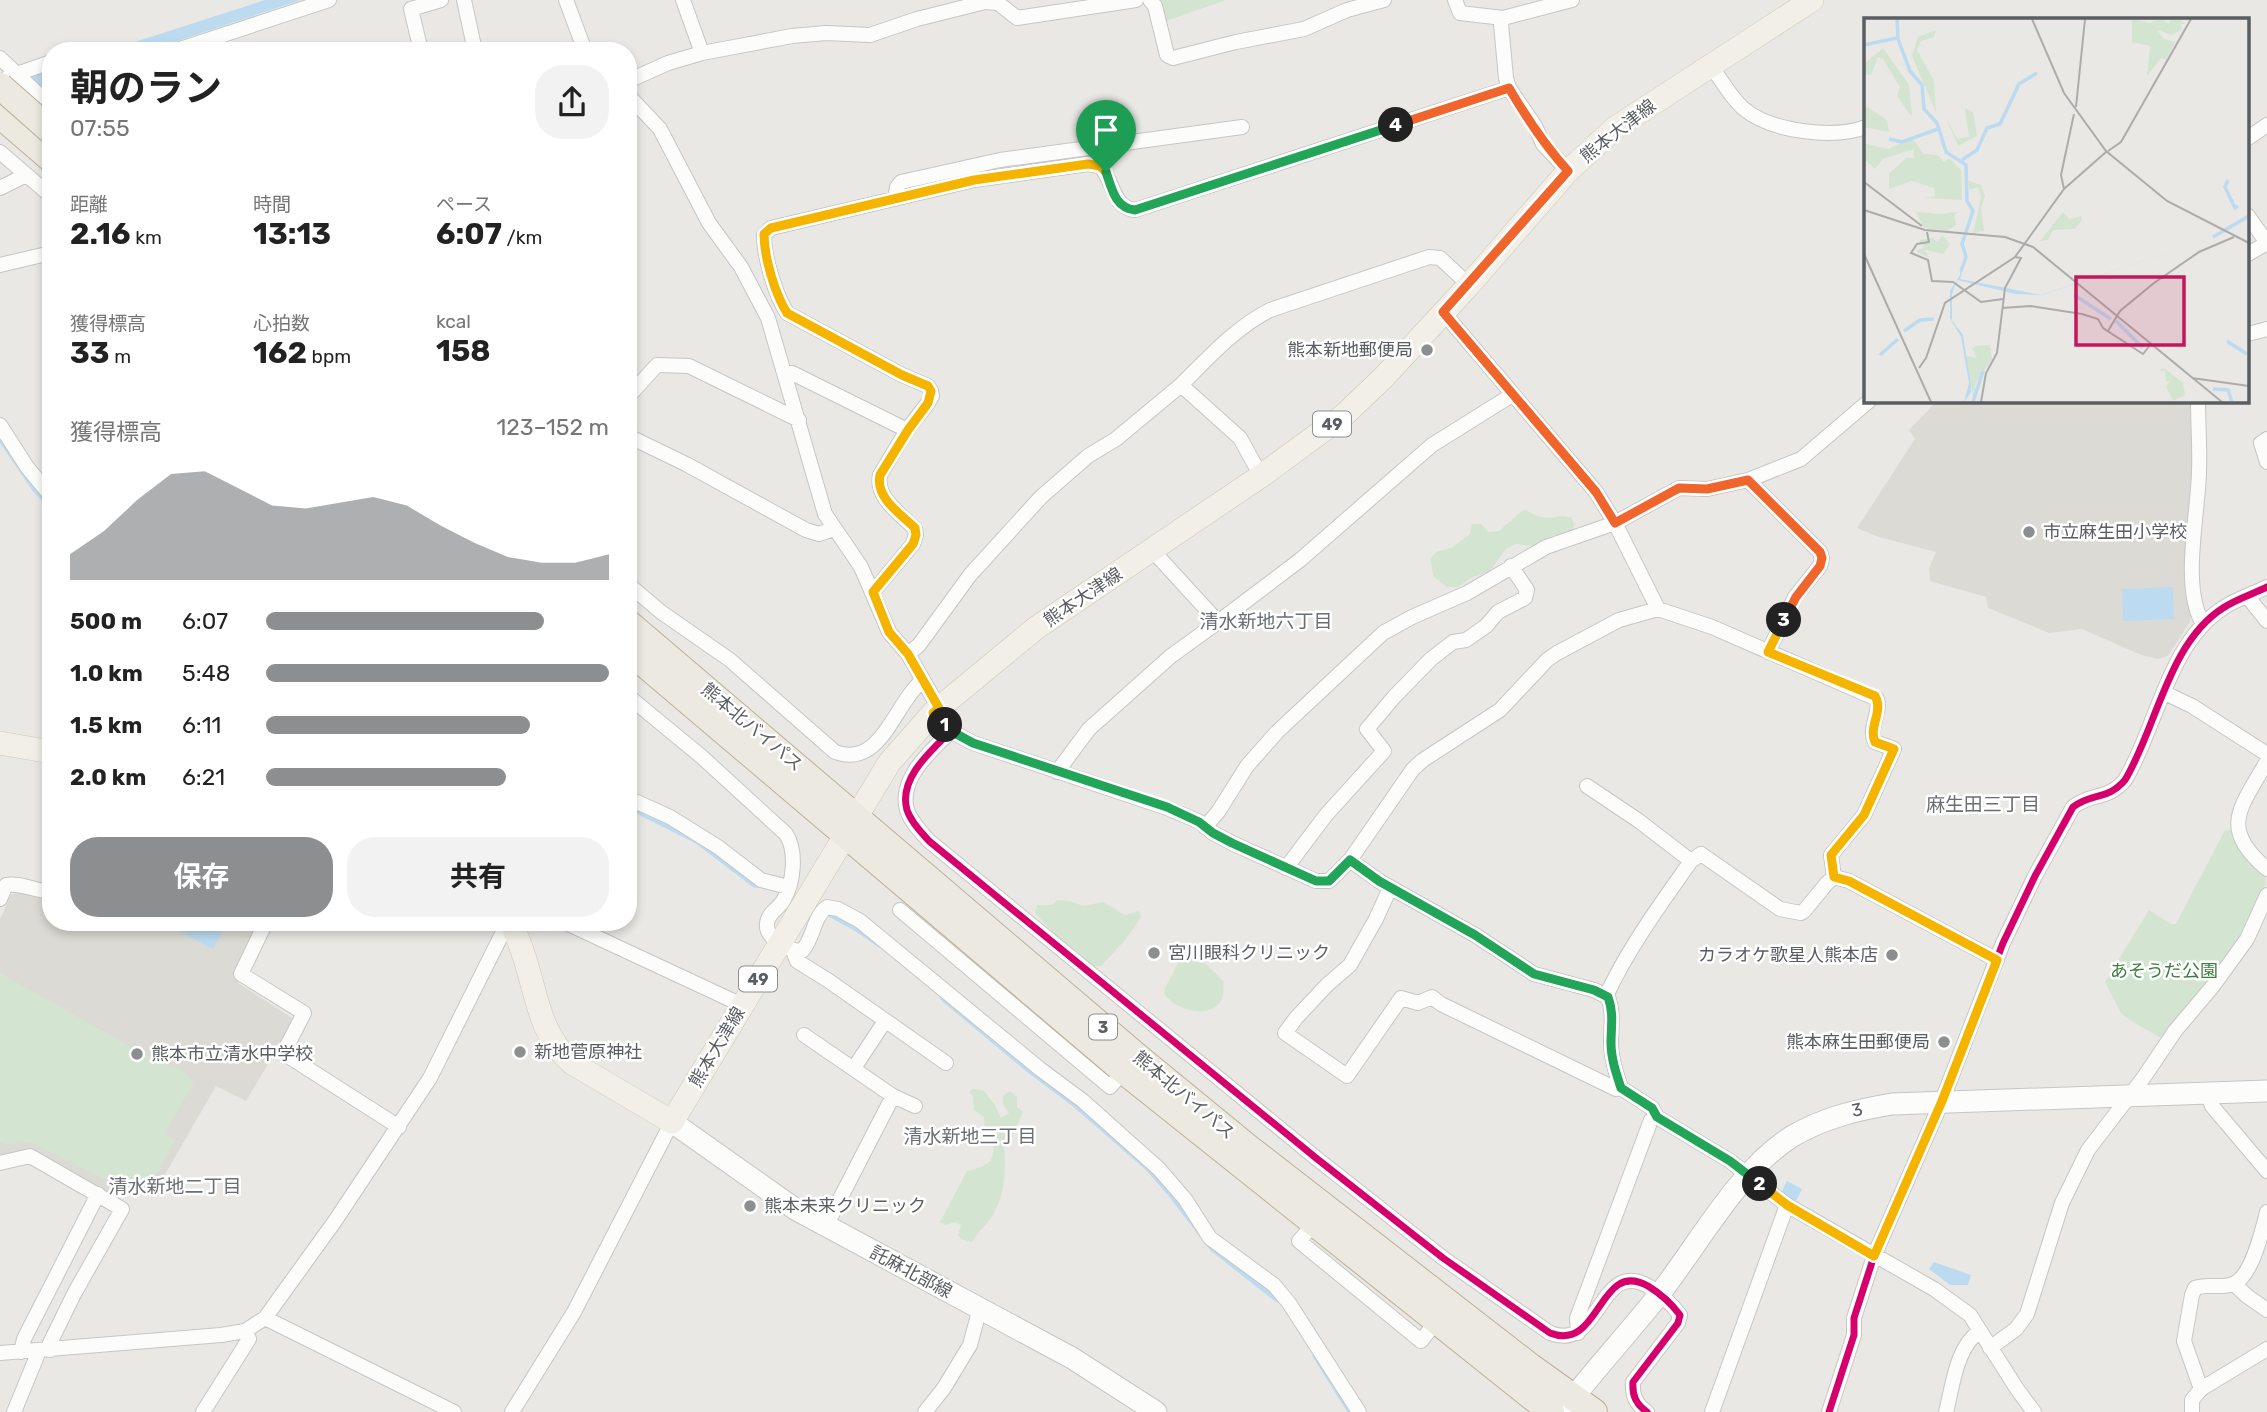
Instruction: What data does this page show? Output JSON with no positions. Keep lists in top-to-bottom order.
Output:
{
  "streets": {
    "highway": ["熊本北バイパス", "3"],
    "main road": ["熊本大津線", "49"],
    "street": ["託麻北部線"]
  },
  "crossings": [
    ["熊本大津線", "熊本北バイパス"],
    ["熊本大津線", "託麻北部線"],
    ["熊本北バイパス", "3"]
  ],
  "districts": [
    "清水新地六丁目",
    "麻生田三丁目",
    "清水新地三丁目",
    "清水新地二丁目"
  ],
  "parks": ["あそうだ公園"],
  "places": [
    "熊本新地郵便局",
    "市立麻生田小学校",
    "宮川眼科クリニック",
    "カラオケ歌星人熊本店",
    "熊本麻生田郵便局",
    "新地菅原神社",
    "熊本市立清水中学校",
    "熊本未来クリニック"
  ],
  "page": {
    "heading": ["朝のラン", "07:55"],
    "pins": [
      "4",
      "3",
      "1",
      "2"
    ],
    "stats": [
      ["距離", "2.16 km"],
      ["時間", "13:13"],
      ["ペース", "6:07 /km"],
      ["獲得標高", "33 m"],
      ["心拍数", "162 bpm"],
      ["kcal", "158"]
    ],
    "chart": ["獲得標高", "123–152 m"],
    "list": [
      {
        "name": "500 m",
        "note": "6:07"
      },
      {
        "name": "1.0 km",
        "note": "5:48"
      },
      {
        "name": "1.5 km",
        "note": "6:11"
      },
      {
        "name": "2.0 km",
        "note": "6:21"
      }
    ],
    "buttons": ["保存", "共有"]
  }
}
